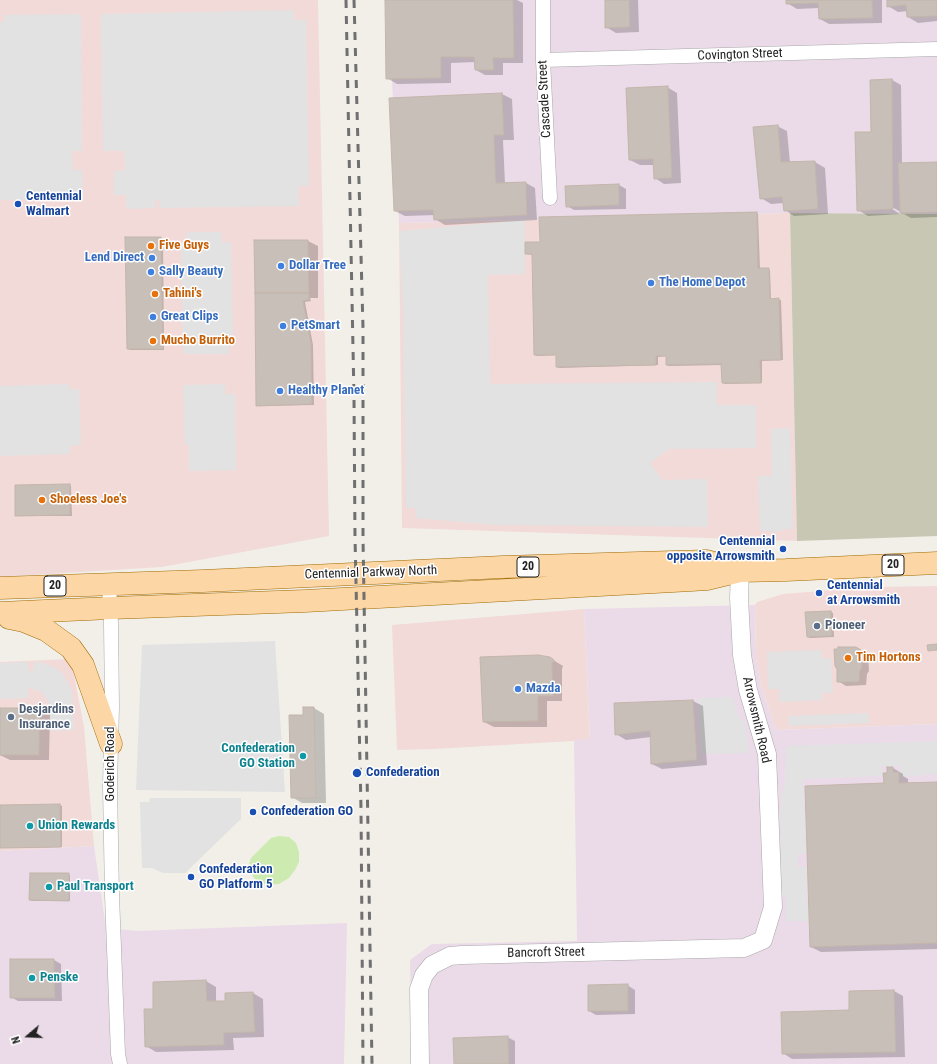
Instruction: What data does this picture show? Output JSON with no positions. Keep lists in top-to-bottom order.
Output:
{
  "streets": {
    "main road": ["20", "Centennial Parkway North"],
    "street": [
      "Covington Street",
      "Cascade Street",
      "Arrowsmith Road",
      "Goderich Road",
      "Bancroft Street"
    ]
  },
  "crossings": [
    ["Covington Street", "Cascade Street"],
    ["Centennial Parkway North", "Arrowsmith Road"],
    ["Centennial Parkway North", "Goderich Road"],
    ["Arrowsmith Road", "Bancroft Street"]
  ],
  "places": [
    "Centennial Walmart",
    "Five Guys",
    "Lend Direct",
    "Dollar Tree",
    "Sally Beauty",
    "The Home Depot",
    "Tahini's",
    "Great Clips",
    "PetSmart",
    "Mucho Burrito",
    "Healthy Planet",
    "Shoeless Joe's",
    "Centennial opposite Arrowsmith",
    "Centennial at Arrowsmith",
    "Pioneer",
    "Tim Hortons",
    "Mazda",
    "Desjardins Insurance",
    "Confederation GO Station",
    "Confederation",
    "Confederation GO",
    "Union Rewards",
    "Confederation GO Platform 5",
    "Paul Transport",
    "Penske"
  ],
  "north": "left"
}
